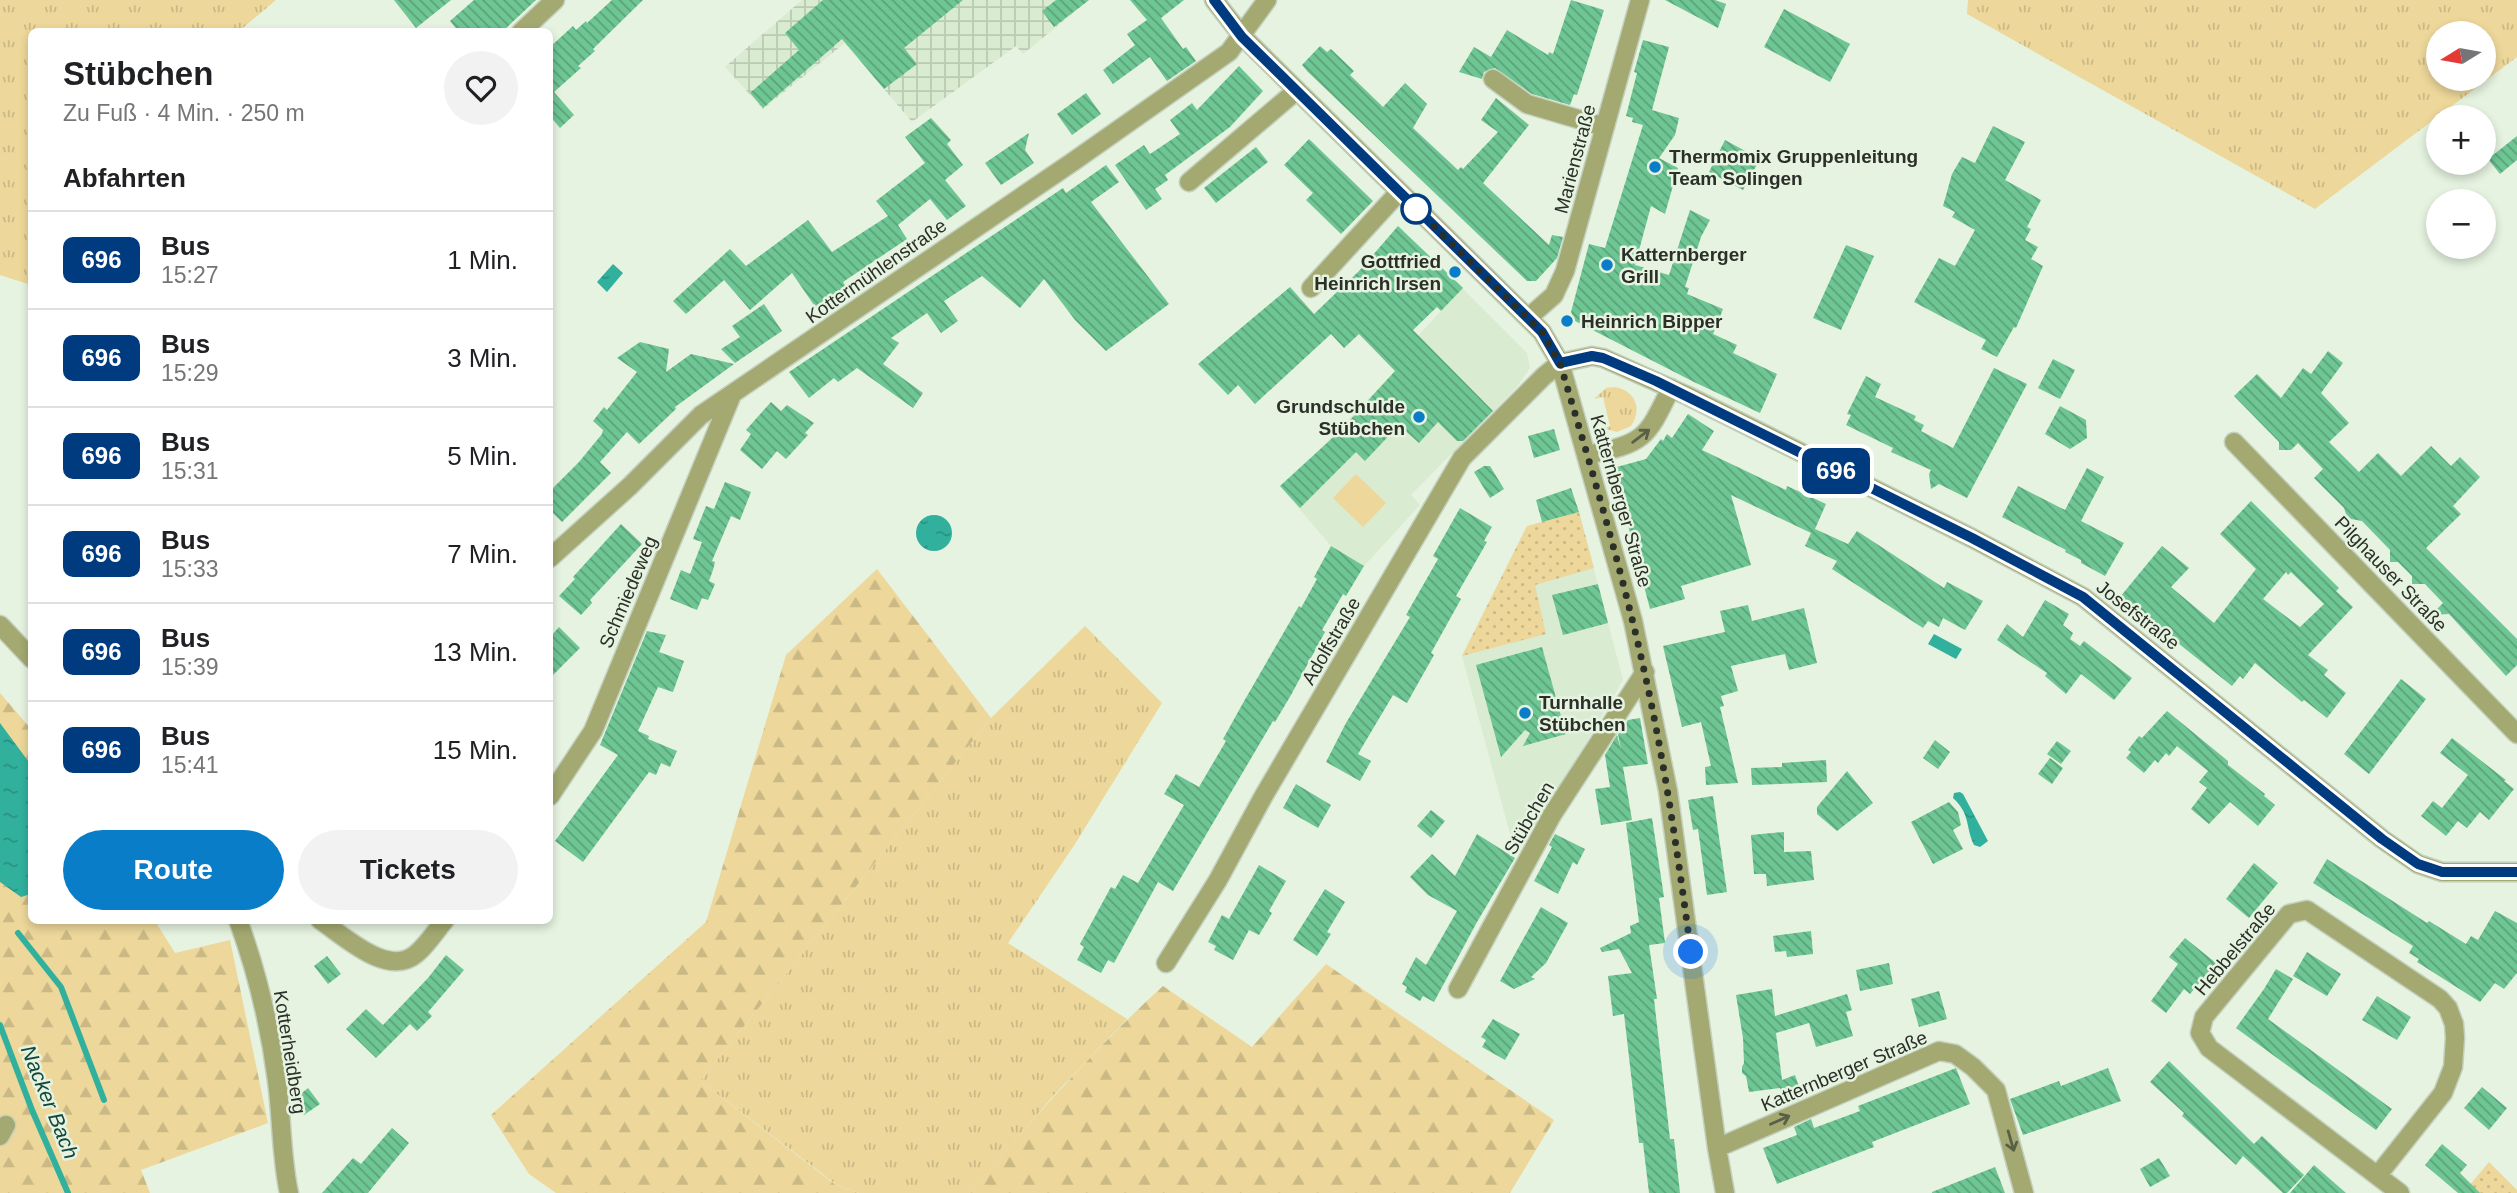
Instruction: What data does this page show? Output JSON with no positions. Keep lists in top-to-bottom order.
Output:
{
  "streets": {
    "street": [
      "Marienstraße",
      "Kottermühlenstraße",
      "Katternberger Straße",
      "Pilghauser Straße",
      "Schmiedeweg",
      "Josefstraße",
      "Adolfstraße",
      "Stübchen",
      "Hebbelstraße",
      "Kotterheidberg"
    ]
  },
  "crossings": [
    ["Marienstraße", "Katternberger Straße"],
    ["Kottermühlenstraße", "Katternberger Straße"],
    ["Kottermühlenstraße", "Schmiedeweg"],
    ["Katternberger Straße", "Josefstraße"],
    ["Katternberger Straße", "Adolfstraße"],
    ["Katternberger Straße", "Stübchen"],
    ["Josefstraße", "Adolfstraße"]
  ],
  "water": ["Nacker Bach"],
  "places": [
    "Thermomix Gruppenleitung Team Solingen",
    "Katternberger Grill",
    "Gottfried Heinrich Irsen",
    "Heinrich Bipper",
    "Grundschulde Stübchen",
    "Turnhalle Stübchen"
  ],
  "lines": ["bus line 696"],
  "north": "left",
  "page": {
    "on_map": "696",
    "map_buttons": ["+", "−"],
    "heading": [
      ["Stübchen", "Zu Fuß · 4 Min. · 250 m"],
      "Abfahrten"
    ],
    "list": [
      {
        "mark": "696",
        "name": "Bus",
        "note": "15:27",
        "value": "1 Min."
      },
      {
        "mark": "696",
        "name": "Bus",
        "note": "15:29",
        "value": "3 Min."
      },
      {
        "mark": "696",
        "name": "Bus",
        "note": "15:31",
        "value": "5 Min."
      },
      {
        "mark": "696",
        "name": "Bus",
        "note": "15:33",
        "value": "7 Min."
      },
      {
        "mark": "696",
        "name": "Bus",
        "note": "15:39",
        "value": "13 Min."
      },
      {
        "mark": "696",
        "name": "Bus",
        "note": "15:41",
        "value": "15 Min."
      }
    ],
    "buttons": ["Route", "Tickets"]
  }
}
